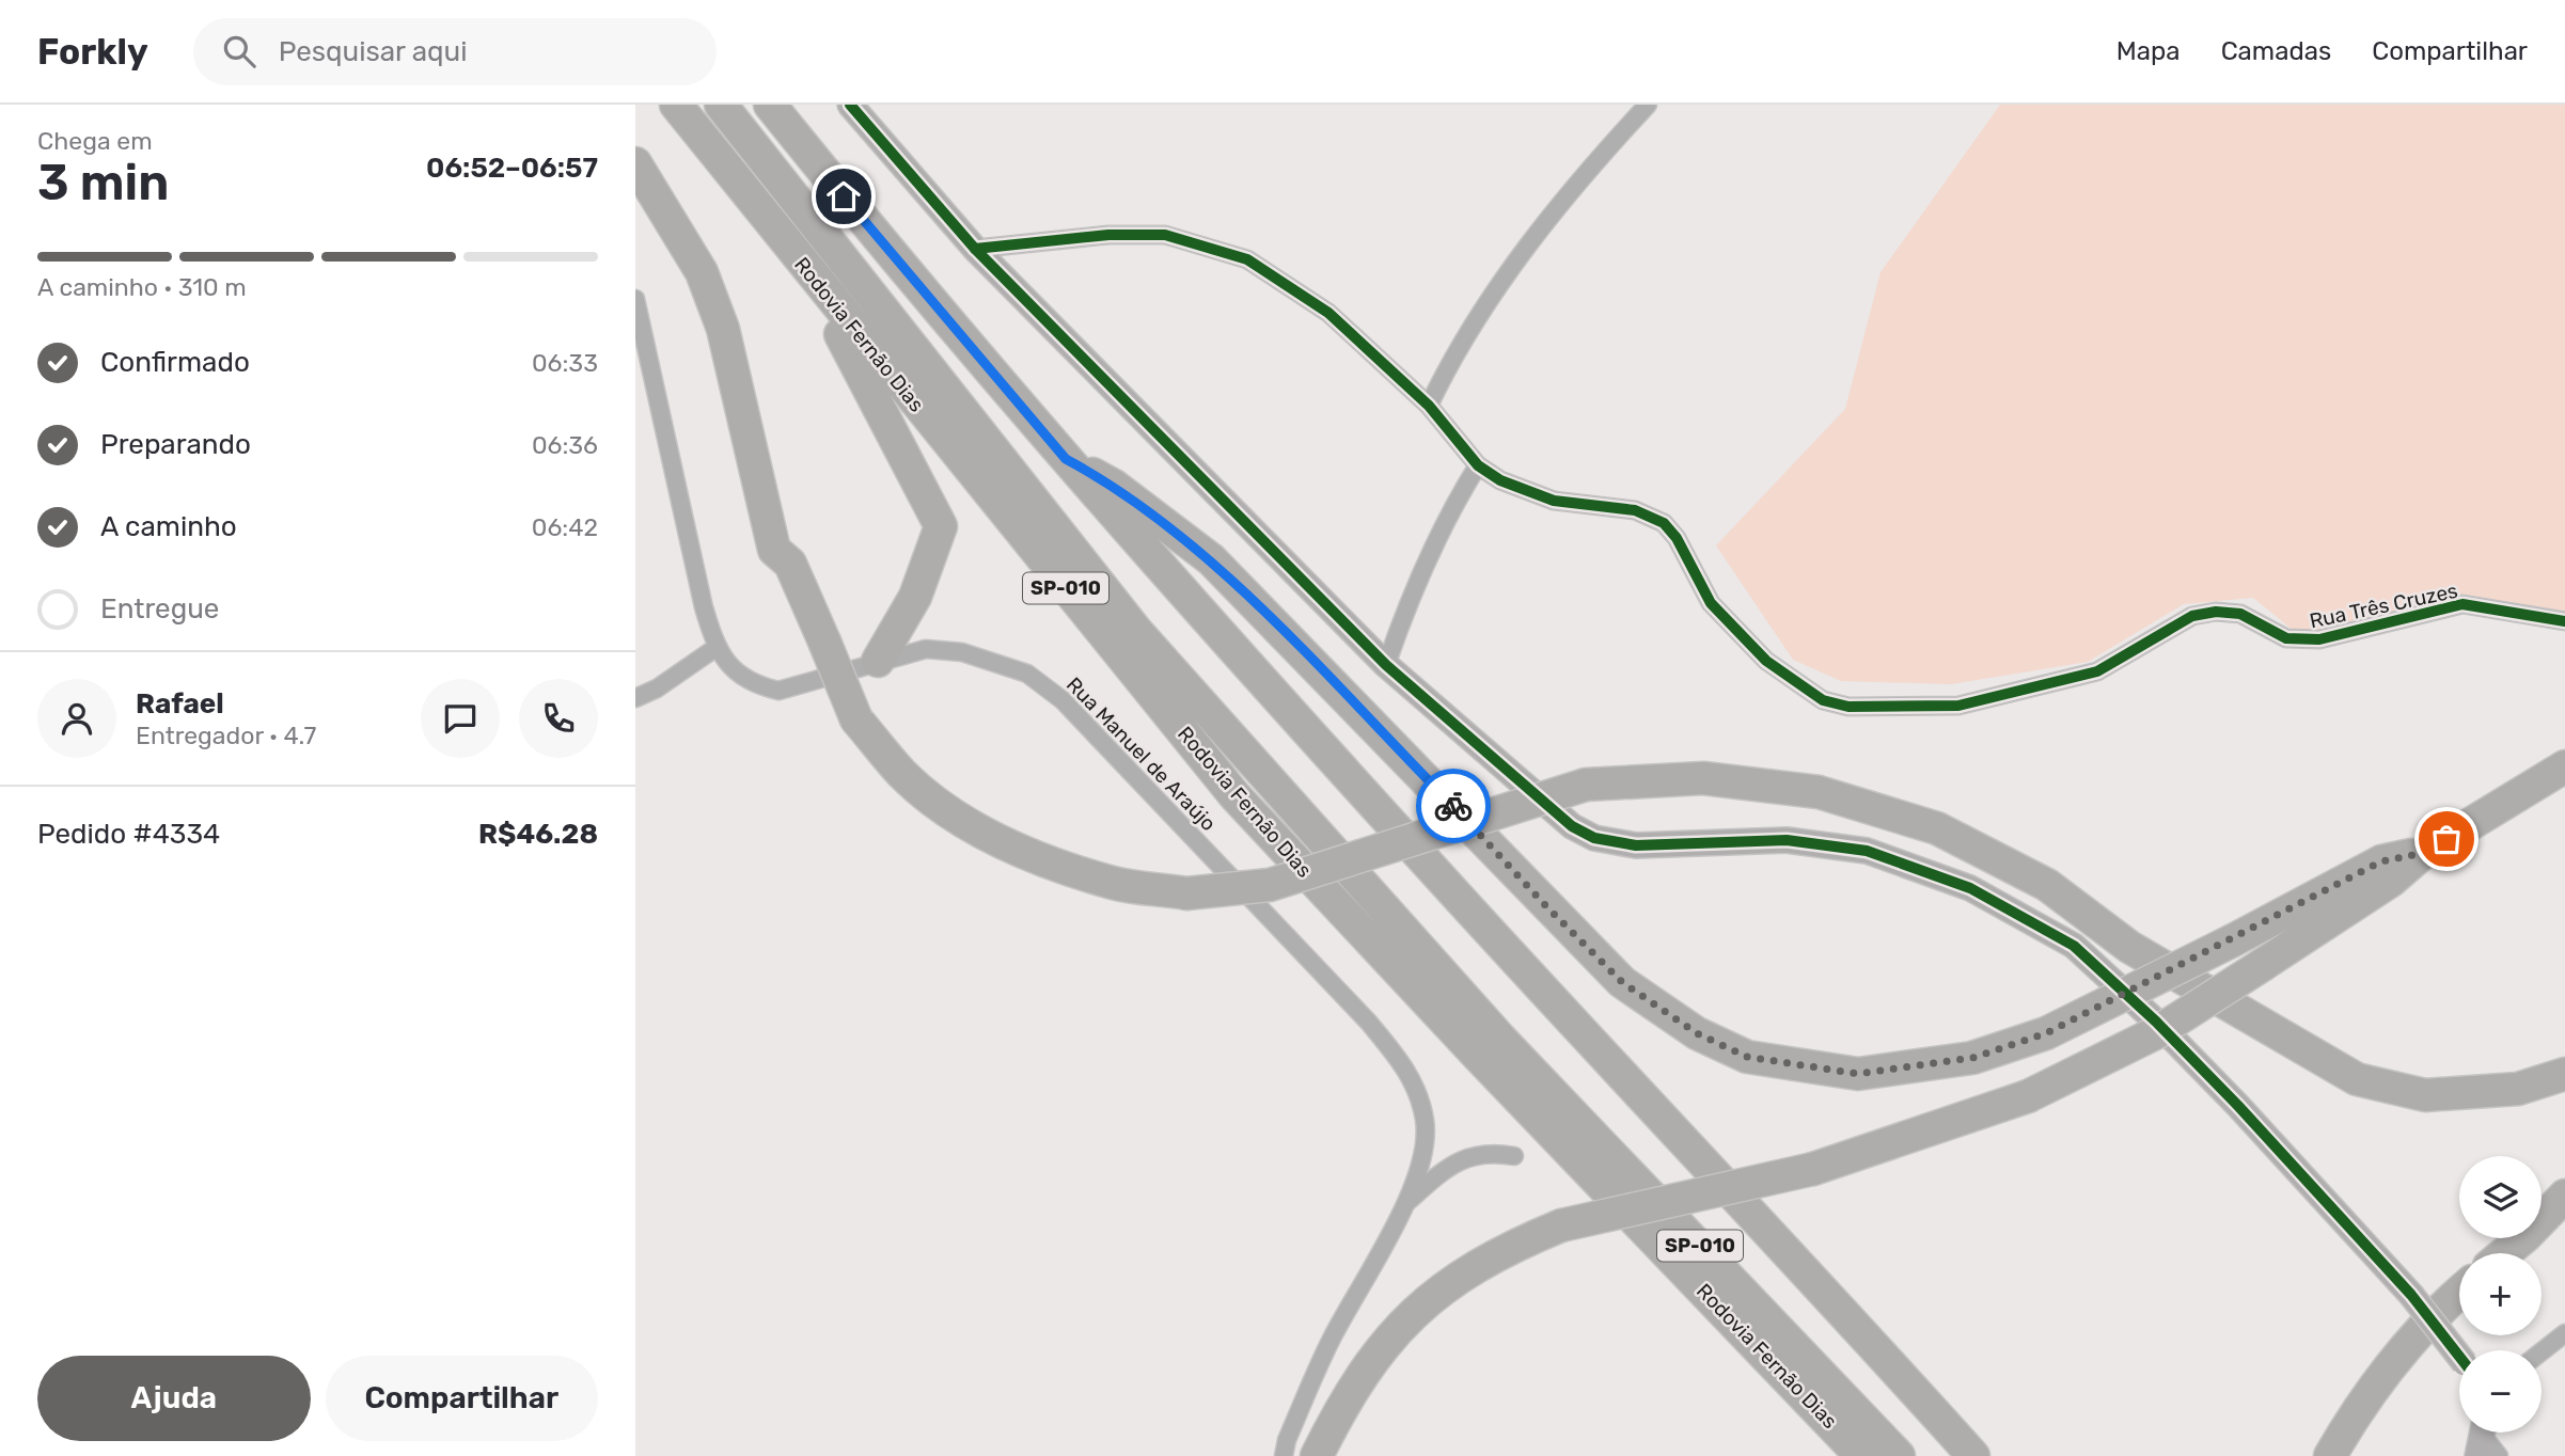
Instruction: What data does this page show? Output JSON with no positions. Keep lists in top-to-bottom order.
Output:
{
  "streets": {
    "highway": ["Rodovia Fernão Dias", "SP-010"],
    "street": ["Rua Três Cruzes", "Rua Manuel de Araújo"]
  },
  "page": {
    "header": "Forkly",
    "search": "Pesquisar aqui",
    "nav": ["Mapa", "Camadas", "Compartilhar"],
    "heading": ["3 min", "Chega em", "06:52–06:57"],
    "panel": [
      "Rafael",
      "Entregador · 4.7",
      "Pedido #4334",
      "R$46.28"
    ],
    "bar": "A caminho · 310 m",
    "list": [
      ["Confirmado", "06:33"],
      ["Preparando", "06:36"],
      ["A caminho", "06:42"],
      "Entregue"
    ],
    "map_buttons": ["+", "−"],
    "buttons": ["Ajuda", "Compartilhar"]
  }
}
